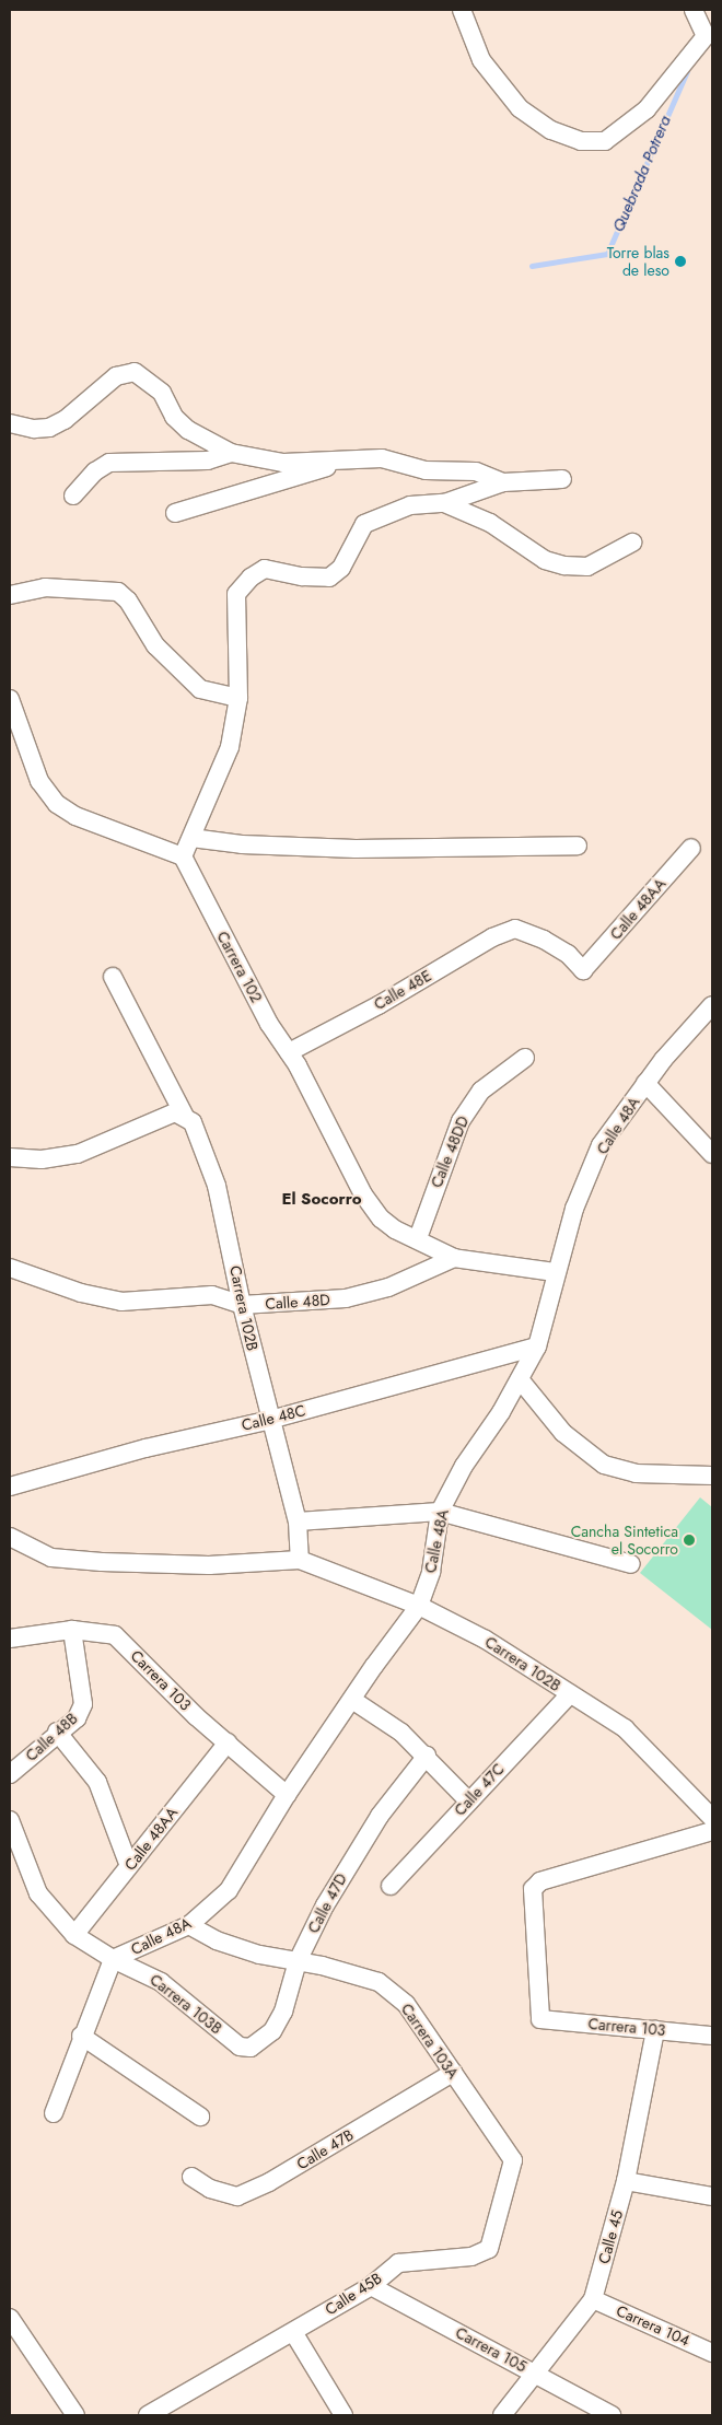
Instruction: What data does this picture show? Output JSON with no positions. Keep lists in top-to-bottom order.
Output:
{
  "streets": {
    "street": [
      "Calle 48AA",
      "Carrera 102",
      "Calle 48E",
      "Calle 48A",
      "Calle 48DD",
      "Calle 48D",
      "Carrera 102B",
      "Calle 48C",
      "Carrera 103",
      "Calle 48B",
      "Calle 47C",
      "Calle 47D",
      "Carrera 103B",
      "Carrera 103A",
      "Calle 47B",
      "Calle 45",
      "Calle 45B",
      "Carrera 104",
      "Carrera 105"
    ]
  },
  "crossings": [
    ["Calle 48AA", "Calle 48E"],
    ["Calle 48AA", "Carrera 103"],
    ["Calle 48AA", "Carrera 103B"],
    ["Carrera 102", "Calle 48E"],
    ["Carrera 102", "Calle 48A"],
    ["Carrera 102", "Calle 48DD"],
    ["Carrera 102", "Calle 48D"],
    ["Calle 48A", "Carrera 102B"],
    ["Calle 48A", "Calle 48C"],
    ["Calle 48A", "Carrera 103"],
    ["Calle 48A", "Carrera 103B"],
    ["Calle 48A", "Carrera 103A"],
    ["Calle 48D", "Carrera 102B"],
    ["Carrera 102B", "Calle 48C"],
    ["Carrera 102B", "Calle 47C"],
    ["Carrera 103", "Calle 48B"],
    ["Carrera 103", "Calle 45"],
    ["Calle 47D", "Carrera 103B"],
    ["Calle 47D", "Carrera 103A"],
    ["Carrera 103A", "Calle 47B"],
    ["Carrera 103A", "Calle 45B"],
    ["Calle 45", "Carrera 104"],
    ["Calle 45", "Carrera 105"],
    ["Calle 45B", "Carrera 105"]
  ],
  "districts": ["El Socorro"],
  "water": ["Quebrada Potrera"],
  "places": ["Torre blas de leso", "Cancha Sintetica el Socorro"]
}
